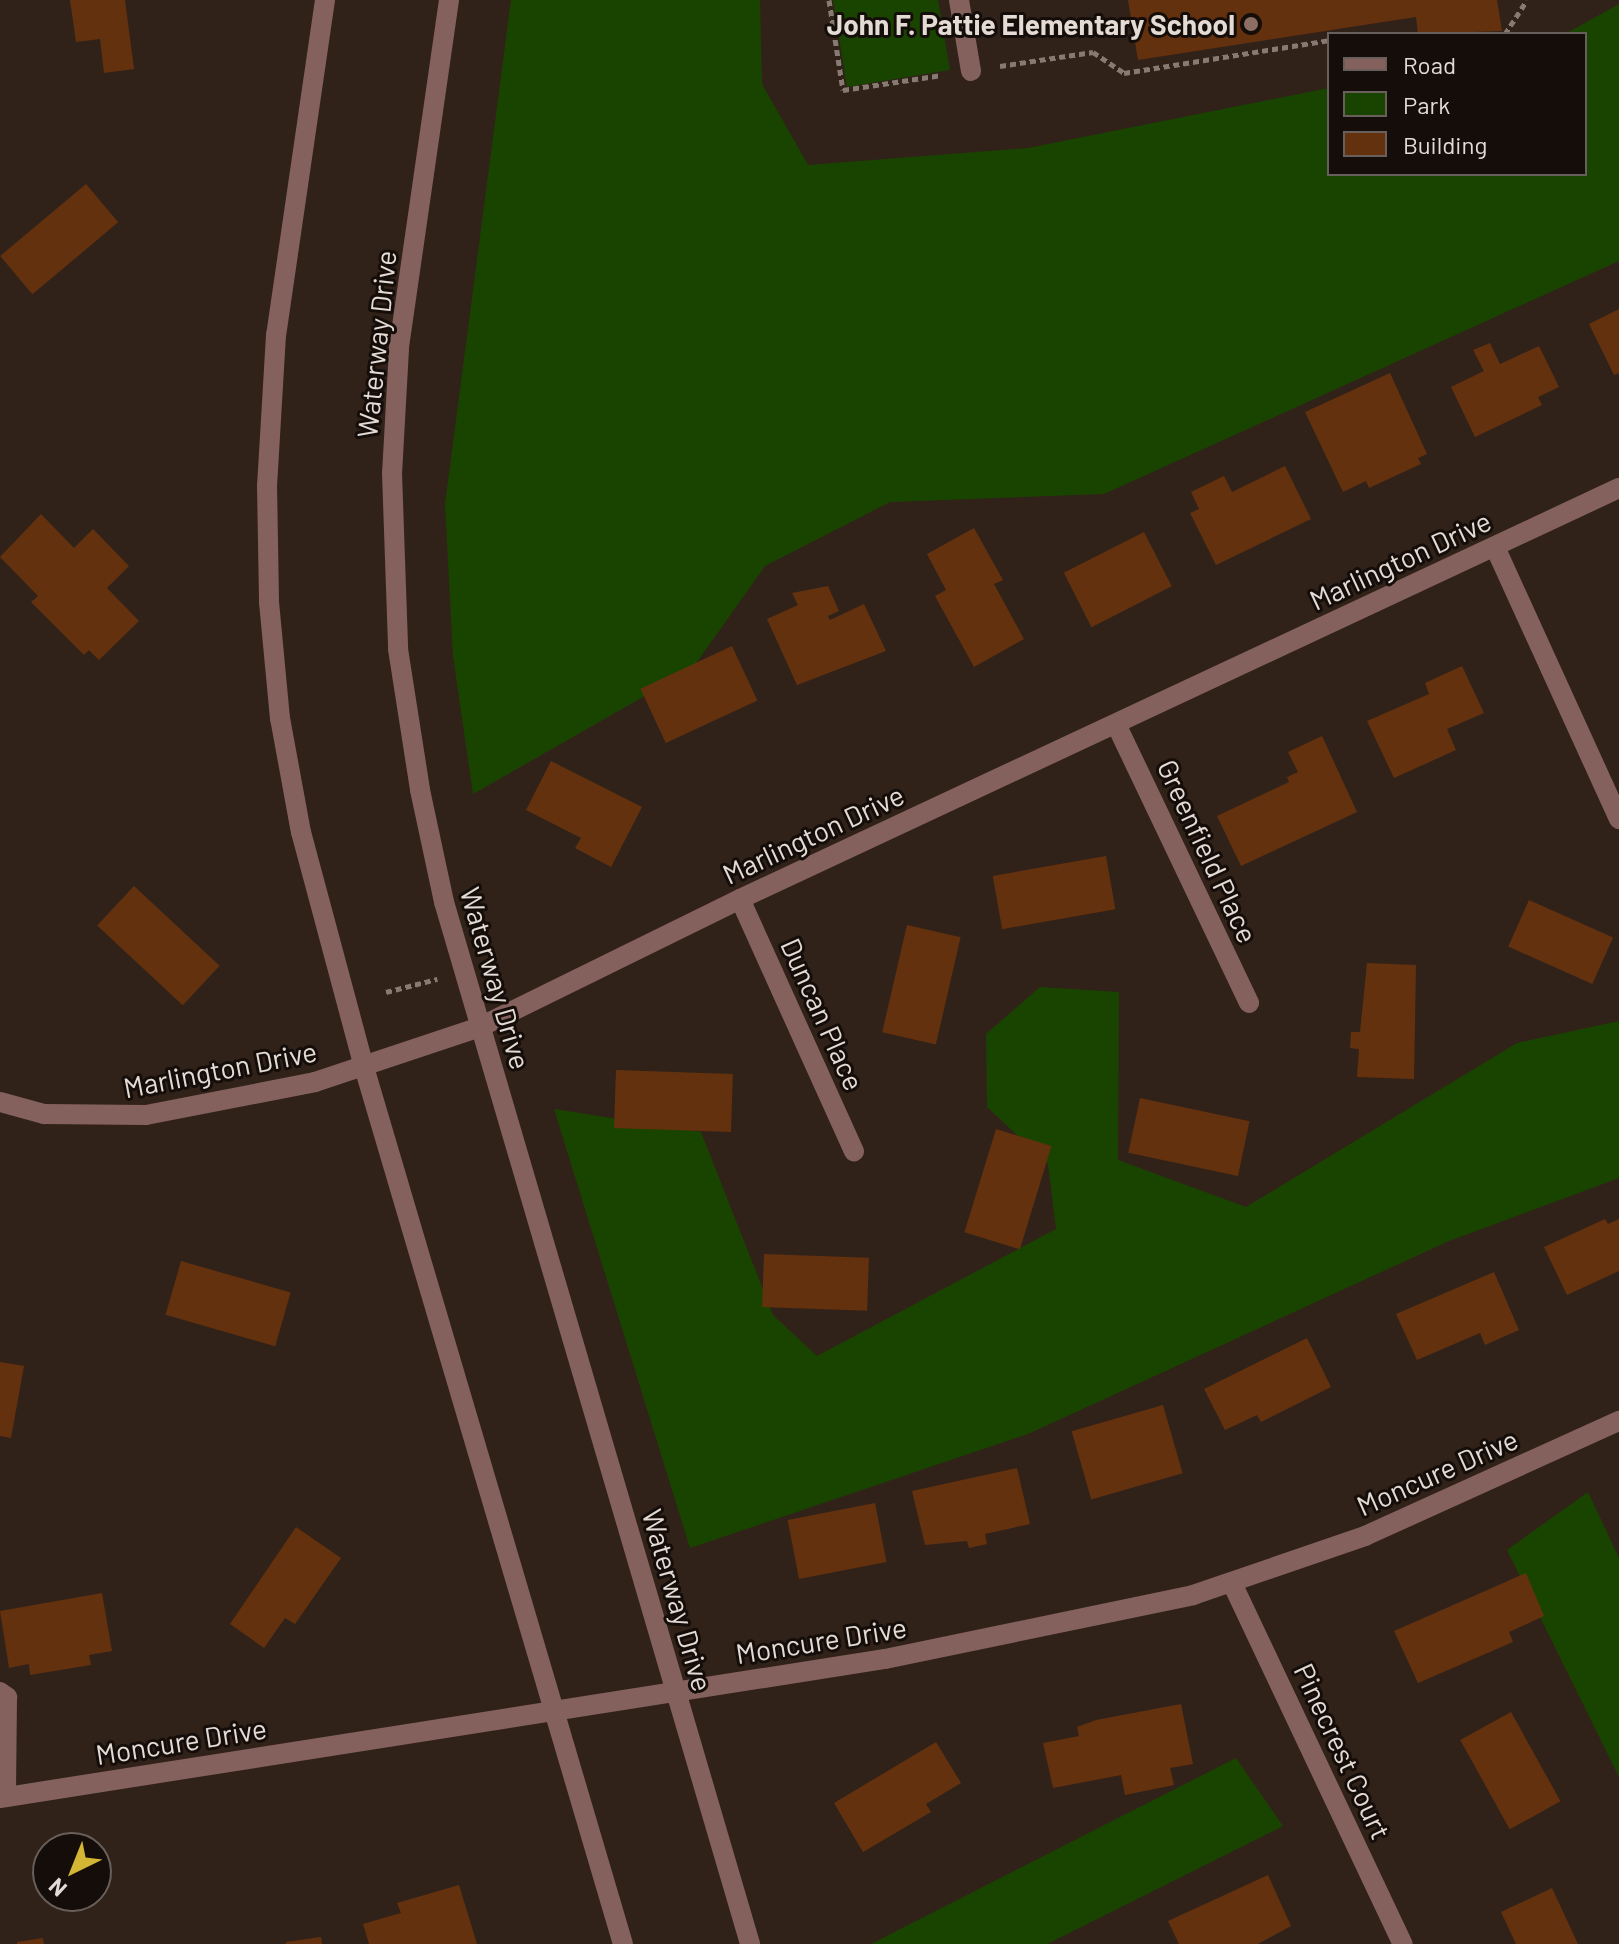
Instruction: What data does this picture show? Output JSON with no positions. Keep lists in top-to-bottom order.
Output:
{
  "streets": {
    "street": [
      "Waterway Drive",
      "Marlington Drive",
      "Greenfield Place",
      "Duncan Place",
      "Moncure Drive",
      "Pinecrest Court"
    ]
  },
  "crossings": [
    ["Waterway Drive", "Marlington Drive"],
    ["Waterway Drive", "Moncure Drive"],
    ["Marlington Drive", "Greenfield Place"],
    ["Marlington Drive", "Duncan Place"],
    ["Moncure Drive", "Pinecrest Court"]
  ],
  "places": ["John F. Pattie Elementary School"],
  "legend": ["Road", "Park", "Building"],
  "north": "bottom left"
}
